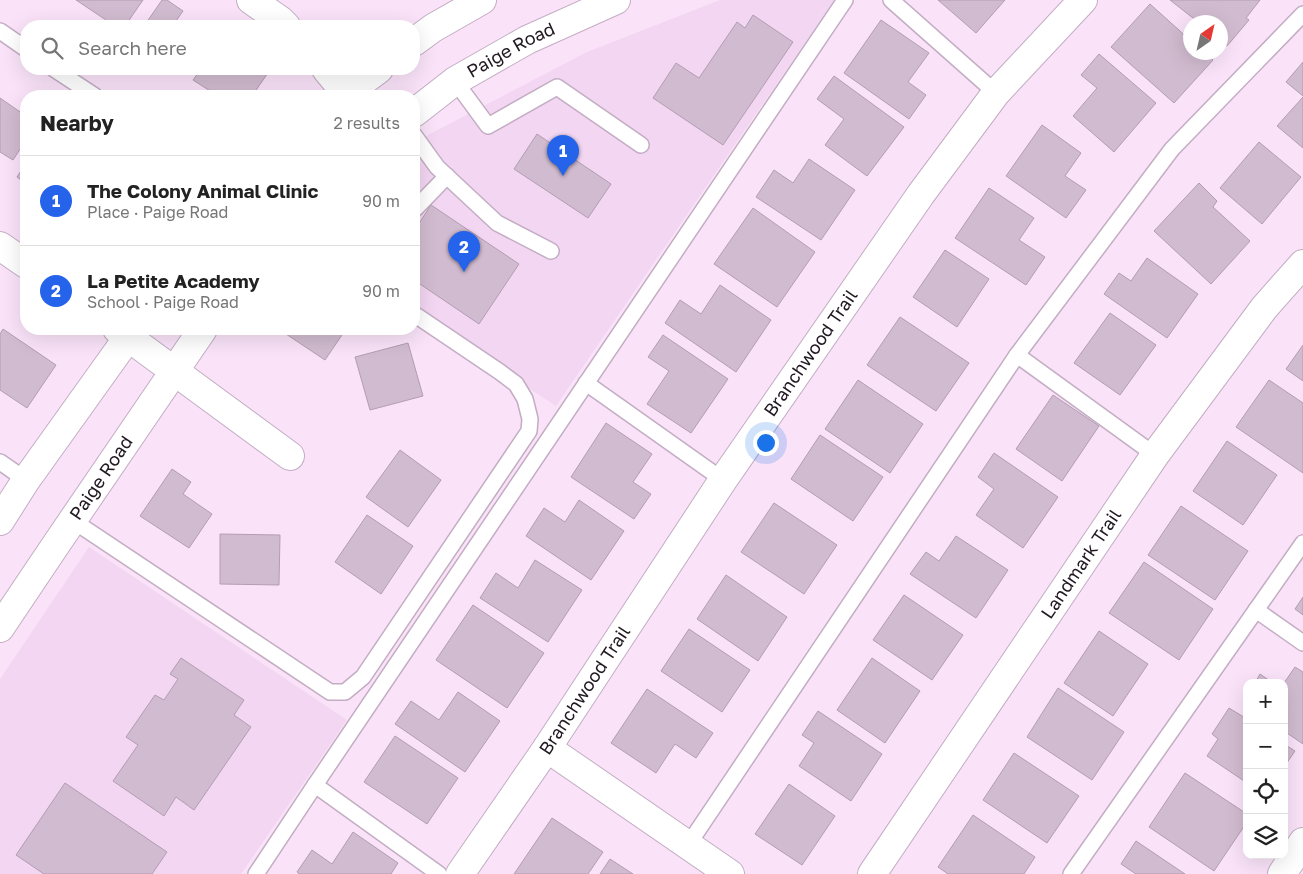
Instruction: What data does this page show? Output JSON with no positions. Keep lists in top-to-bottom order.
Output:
{
  "streets": {
    "street": ["Paige Road", "Branchwood Trail", "Landmark Trail"]
  },
  "north": "top right",
  "page": {
    "search": "Search here",
    "heading": ["Nearby", "2 results"],
    "pins": ["1", "2"],
    "list": [
      {
        "mark": "1",
        "name": "The Colony Animal Clinic",
        "note": "Place · Paige Road",
        "value": "90 m"
      },
      {
        "mark": "2",
        "name": "La Petite Academy",
        "note": "School · Paige Road",
        "value": "90 m"
      }
    ],
    "map_buttons": ["+", "−"]
  }
}
